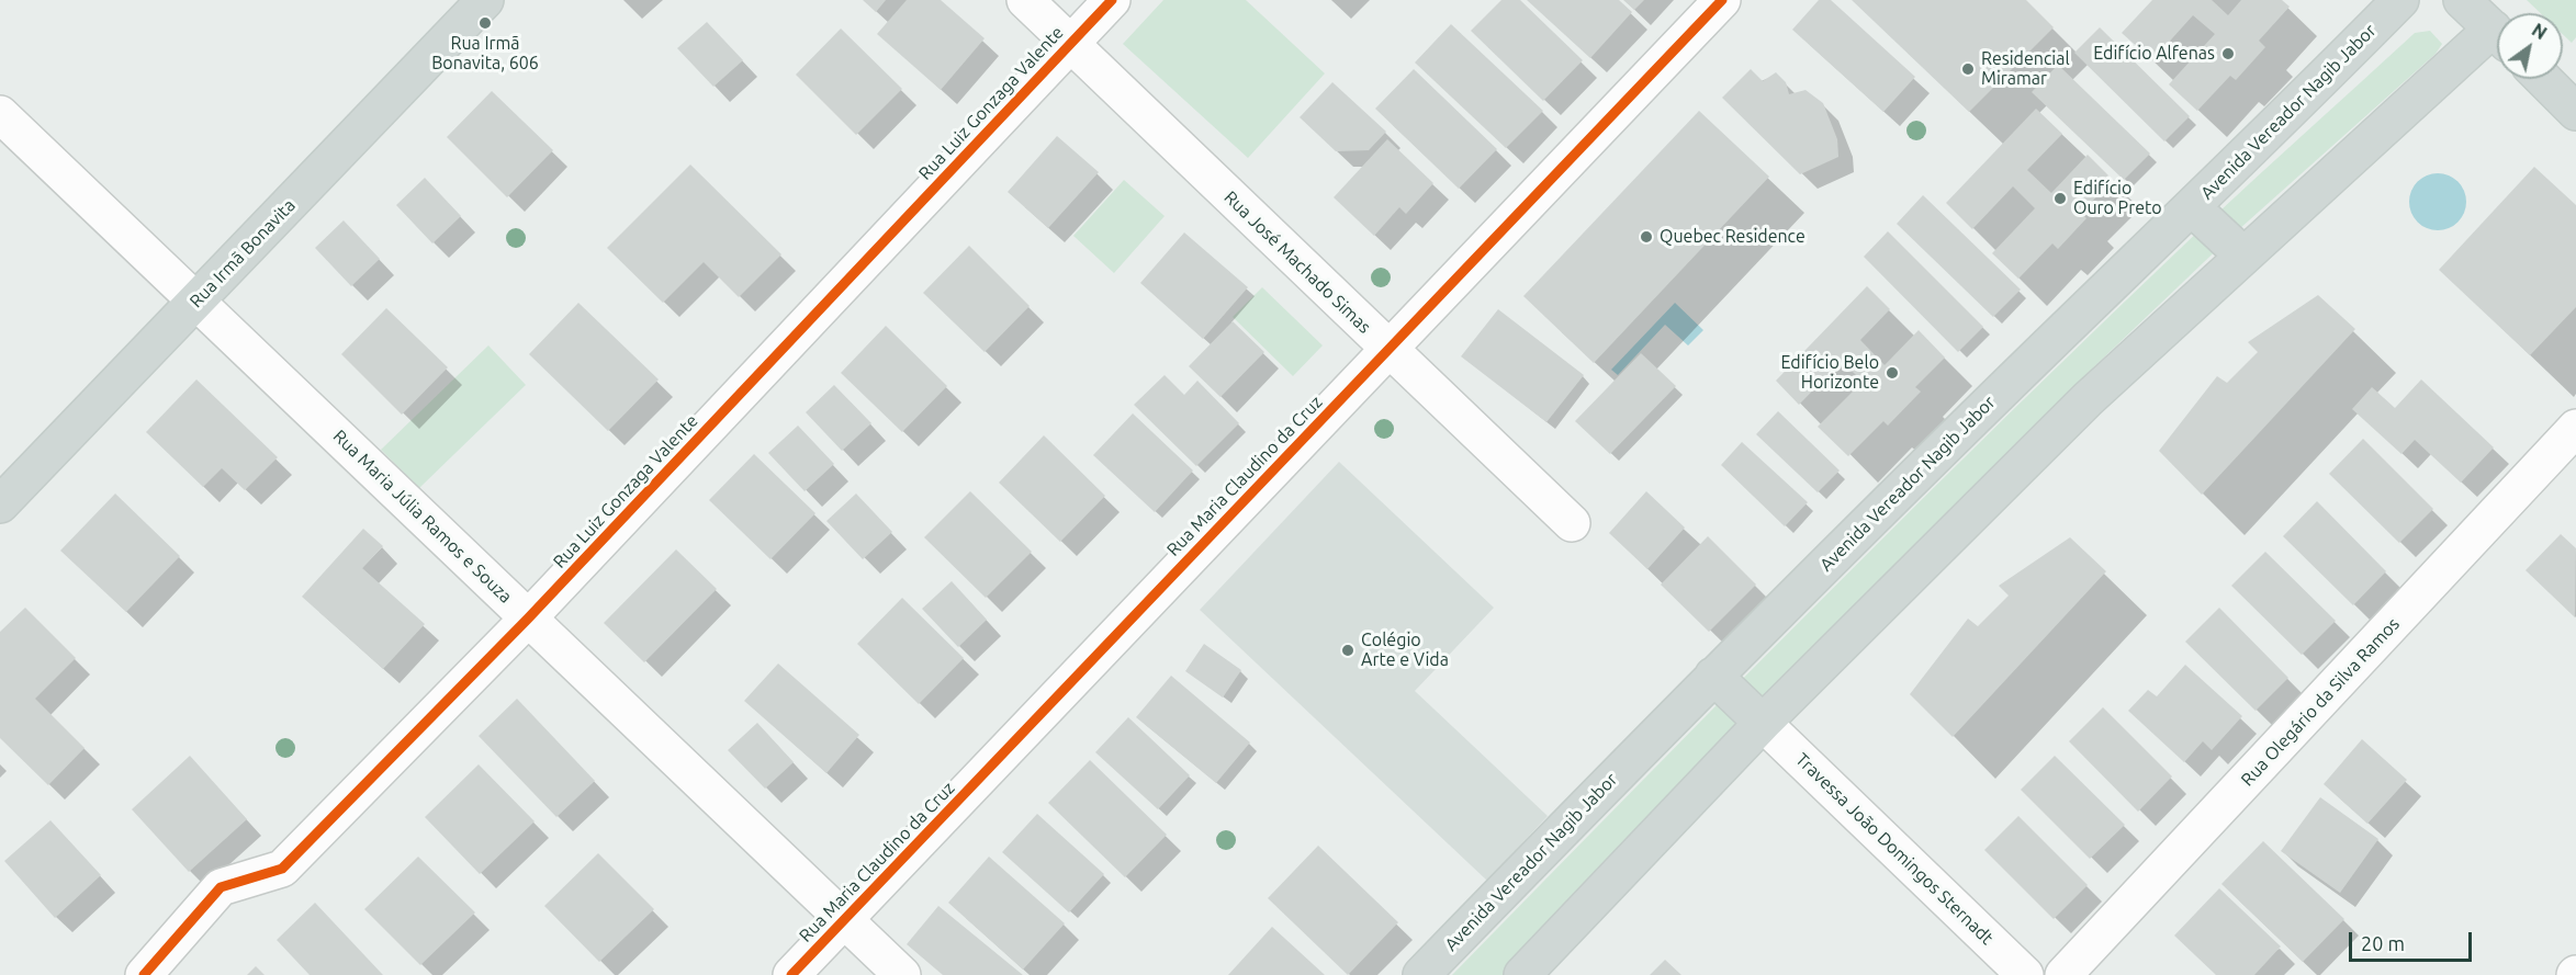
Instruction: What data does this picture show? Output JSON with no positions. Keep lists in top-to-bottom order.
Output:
{
  "streets": {
    "main road": ["Avenida Vereador Nagib Jabor", "Rua Irmã Bonavita"],
    "street": [
      "Rua Luiz Gonzaga Valente",
      "Rua José Machado Simas",
      "Rua Maria Claudino da Cruz",
      "Rua Maria Júlia Ramos e Souza",
      "Rua Olegário da Silva Ramos",
      "Travessa João Domingos Sternadt"
    ]
  },
  "crossings": [
    ["Rua Luiz Gonzaga Valente", "Rua José Machado Simas"],
    ["Rua Luiz Gonzaga Valente", "Rua Maria Júlia Ramos e Souza"],
    ["Rua Irmã Bonavita", "Rua Maria Júlia Ramos e Souza"],
    ["Rua José Machado Simas", "Rua Maria Claudino da Cruz"],
    ["Rua Maria Claudino da Cruz", "Rua Maria Júlia Ramos e Souza"]
  ],
  "places": [
    "Rua Irmã Bonavita, 606",
    "Edifício Alfenas",
    "Residencial Miramar",
    "Edifício Ouro Preto",
    "Quebec Residence",
    "Edifício Belo Horizonte",
    "Colégio Arte e Vida"
  ],
  "scale_bar": "20 m",
  "north": "top right"
}
